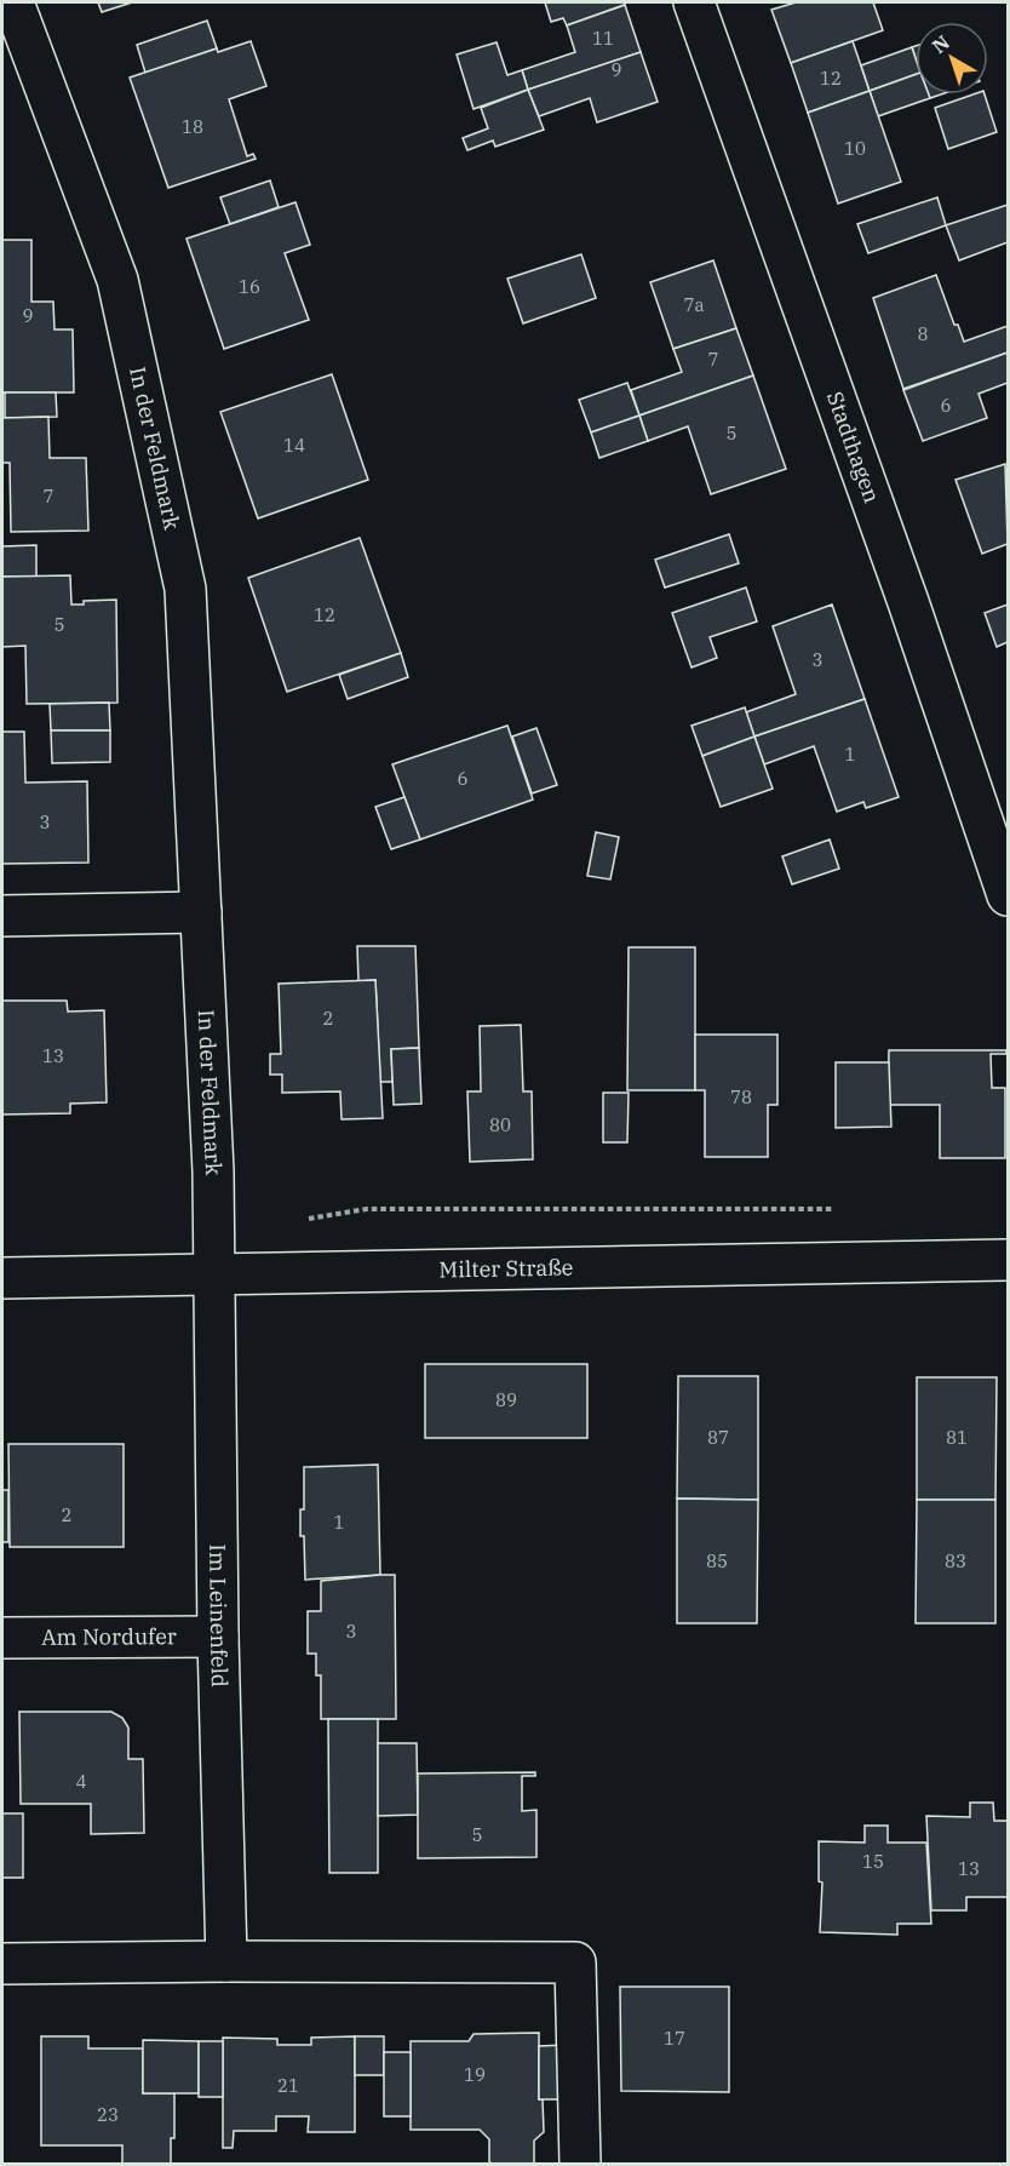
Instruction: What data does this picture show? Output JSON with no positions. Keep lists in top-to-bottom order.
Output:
{
  "streets": {
    "street": [
      "In der Feldmark",
      "Stadthagen",
      "Milter Straße",
      "Im Leinenfeld",
      "Am Nordufer"
    ]
  },
  "crossings": [
    ["In der Feldmark", "Milter Straße"],
    ["In der Feldmark", "Im Leinenfeld"],
    ["Milter Straße", "Im Leinenfeld"],
    ["Im Leinenfeld", "Am Nordufer"]
  ],
  "house_numbers": [
    "11",
    "9",
    "12",
    "18",
    "10",
    "16",
    "7a",
    "9",
    "8",
    "7",
    "6",
    "5",
    "14",
    "7",
    "12",
    "5",
    "3",
    "1",
    "6",
    "3",
    "2",
    "13",
    "78",
    "80",
    "89",
    "87",
    "81",
    "2",
    "1",
    "85",
    "83",
    "3",
    "4",
    "5",
    "15",
    "13",
    "17",
    "19",
    "21",
    "23"
  ],
  "north": "top left"
}
